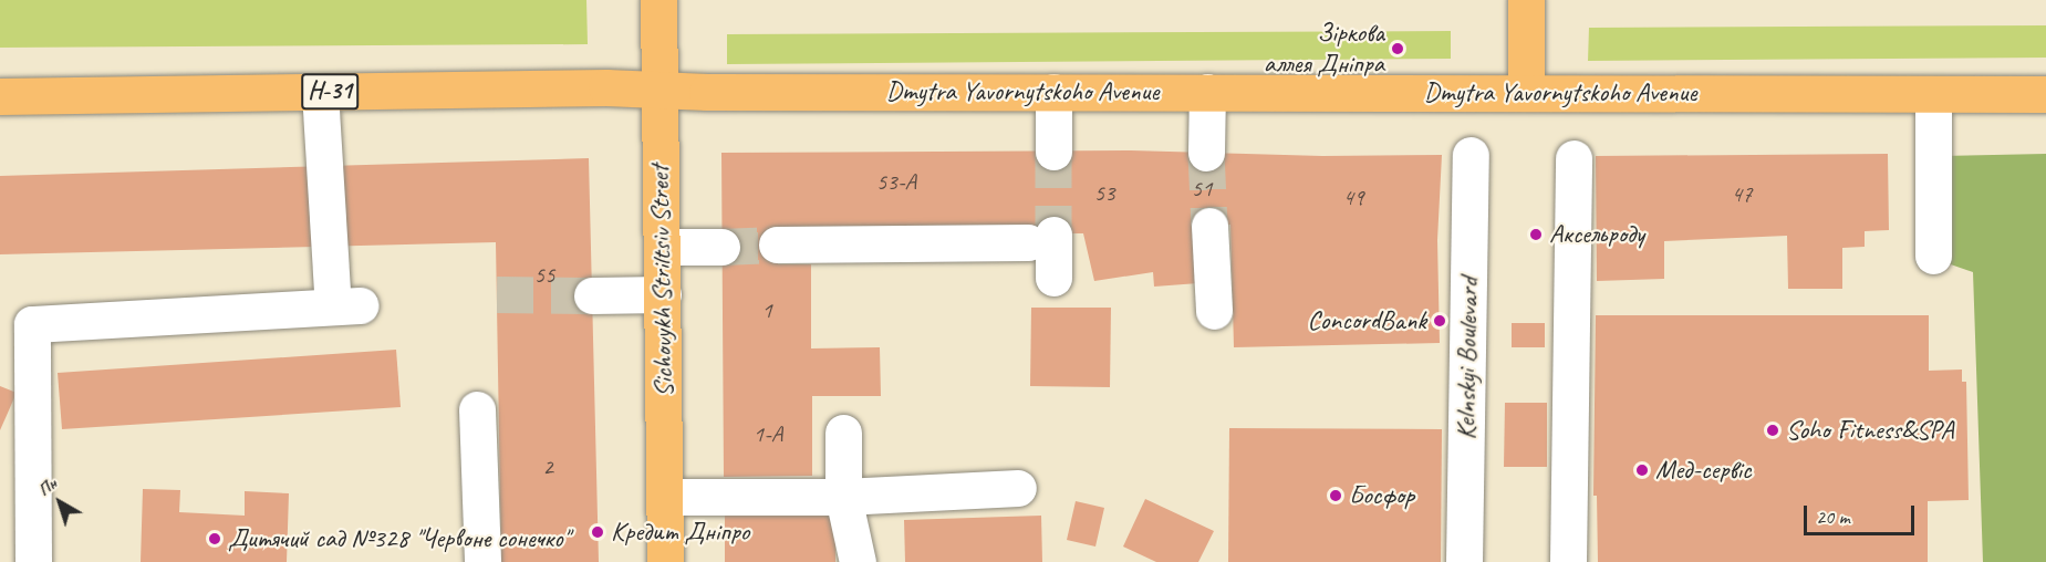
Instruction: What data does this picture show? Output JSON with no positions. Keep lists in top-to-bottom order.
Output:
{
  "streets": {
    "main road": ["Н-31", "Dmytra Yavornytskoho Avenue", "Sichovykh Striltsiv Street"],
    "street": ["Kelnskyi Boulevard"]
  },
  "crossings": [
    ["Dmytra Yavornytskoho Avenue", "Sichovykh Striltsiv Street"]
  ],
  "places": [
    "Зіркова аллея Дніпра",
    "Аксельроду",
    "ConcordBank",
    "Soho Fitness&SPA",
    "Мед-сервіс",
    "Босфор",
    "Кредит Дніпро",
    "Дитячий сад №328 \"Червоне сонечко\""
  ],
  "house_numbers": [
    "53-А",
    "51",
    "53",
    "47",
    "49",
    "55",
    "1",
    "1-А",
    "2"
  ],
  "scale_bar": "20 m",
  "north": "top left"
}
